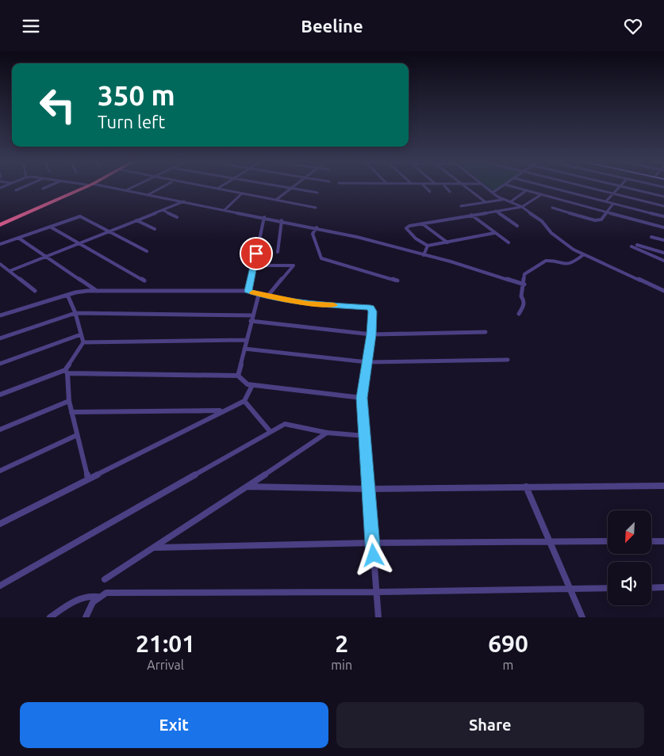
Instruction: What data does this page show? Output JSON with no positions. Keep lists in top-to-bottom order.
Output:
{
  "north": "bottom left",
  "page": {
    "header": "Beeline",
    "turn": ["350 m", "Turn left"],
    "eta": [
      "21:01",
      "Arrival",
      "2",
      "min",
      "690",
      "m"
    ],
    "buttons": ["Exit", "Share"]
  }
}
